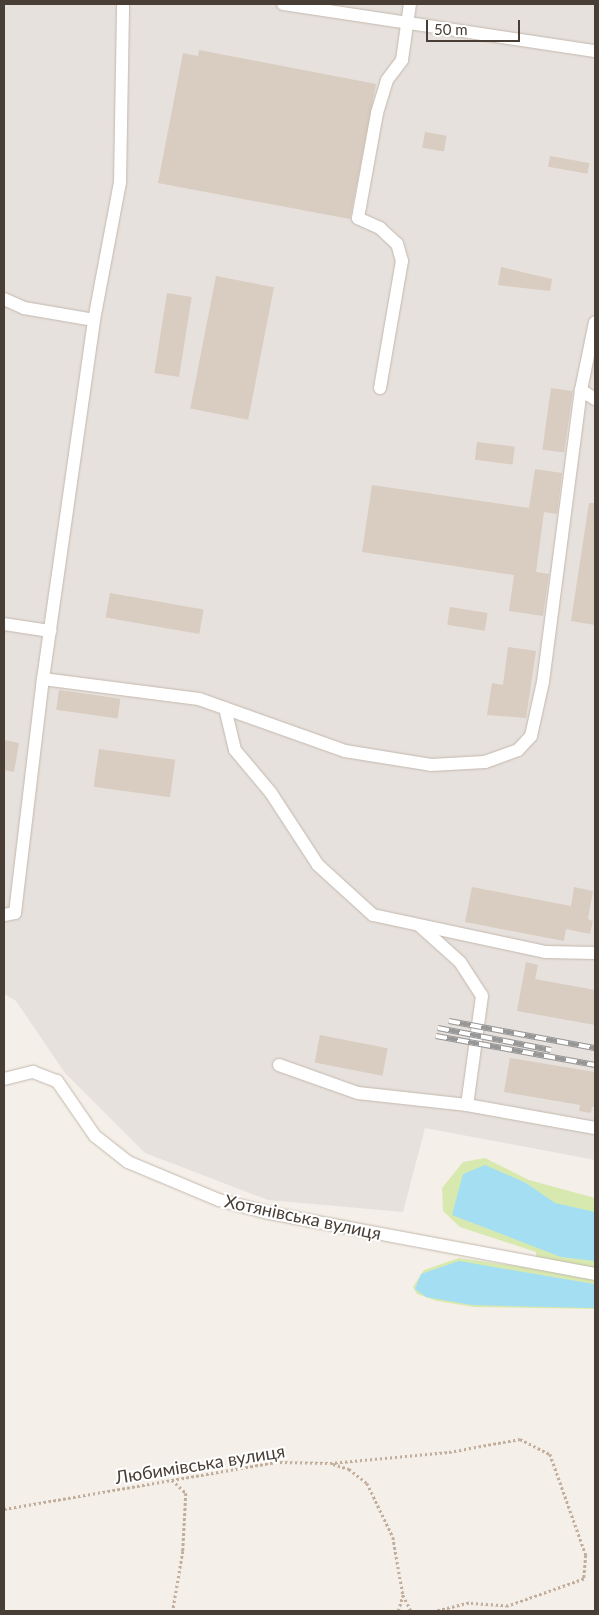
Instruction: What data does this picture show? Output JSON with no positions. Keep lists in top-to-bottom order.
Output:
{
  "streets": {
    "lane": ["Хотянівська вулиця"],
    "path": ["Любимівська вулиця"]
  },
  "scale_bar": "50 m"
}
